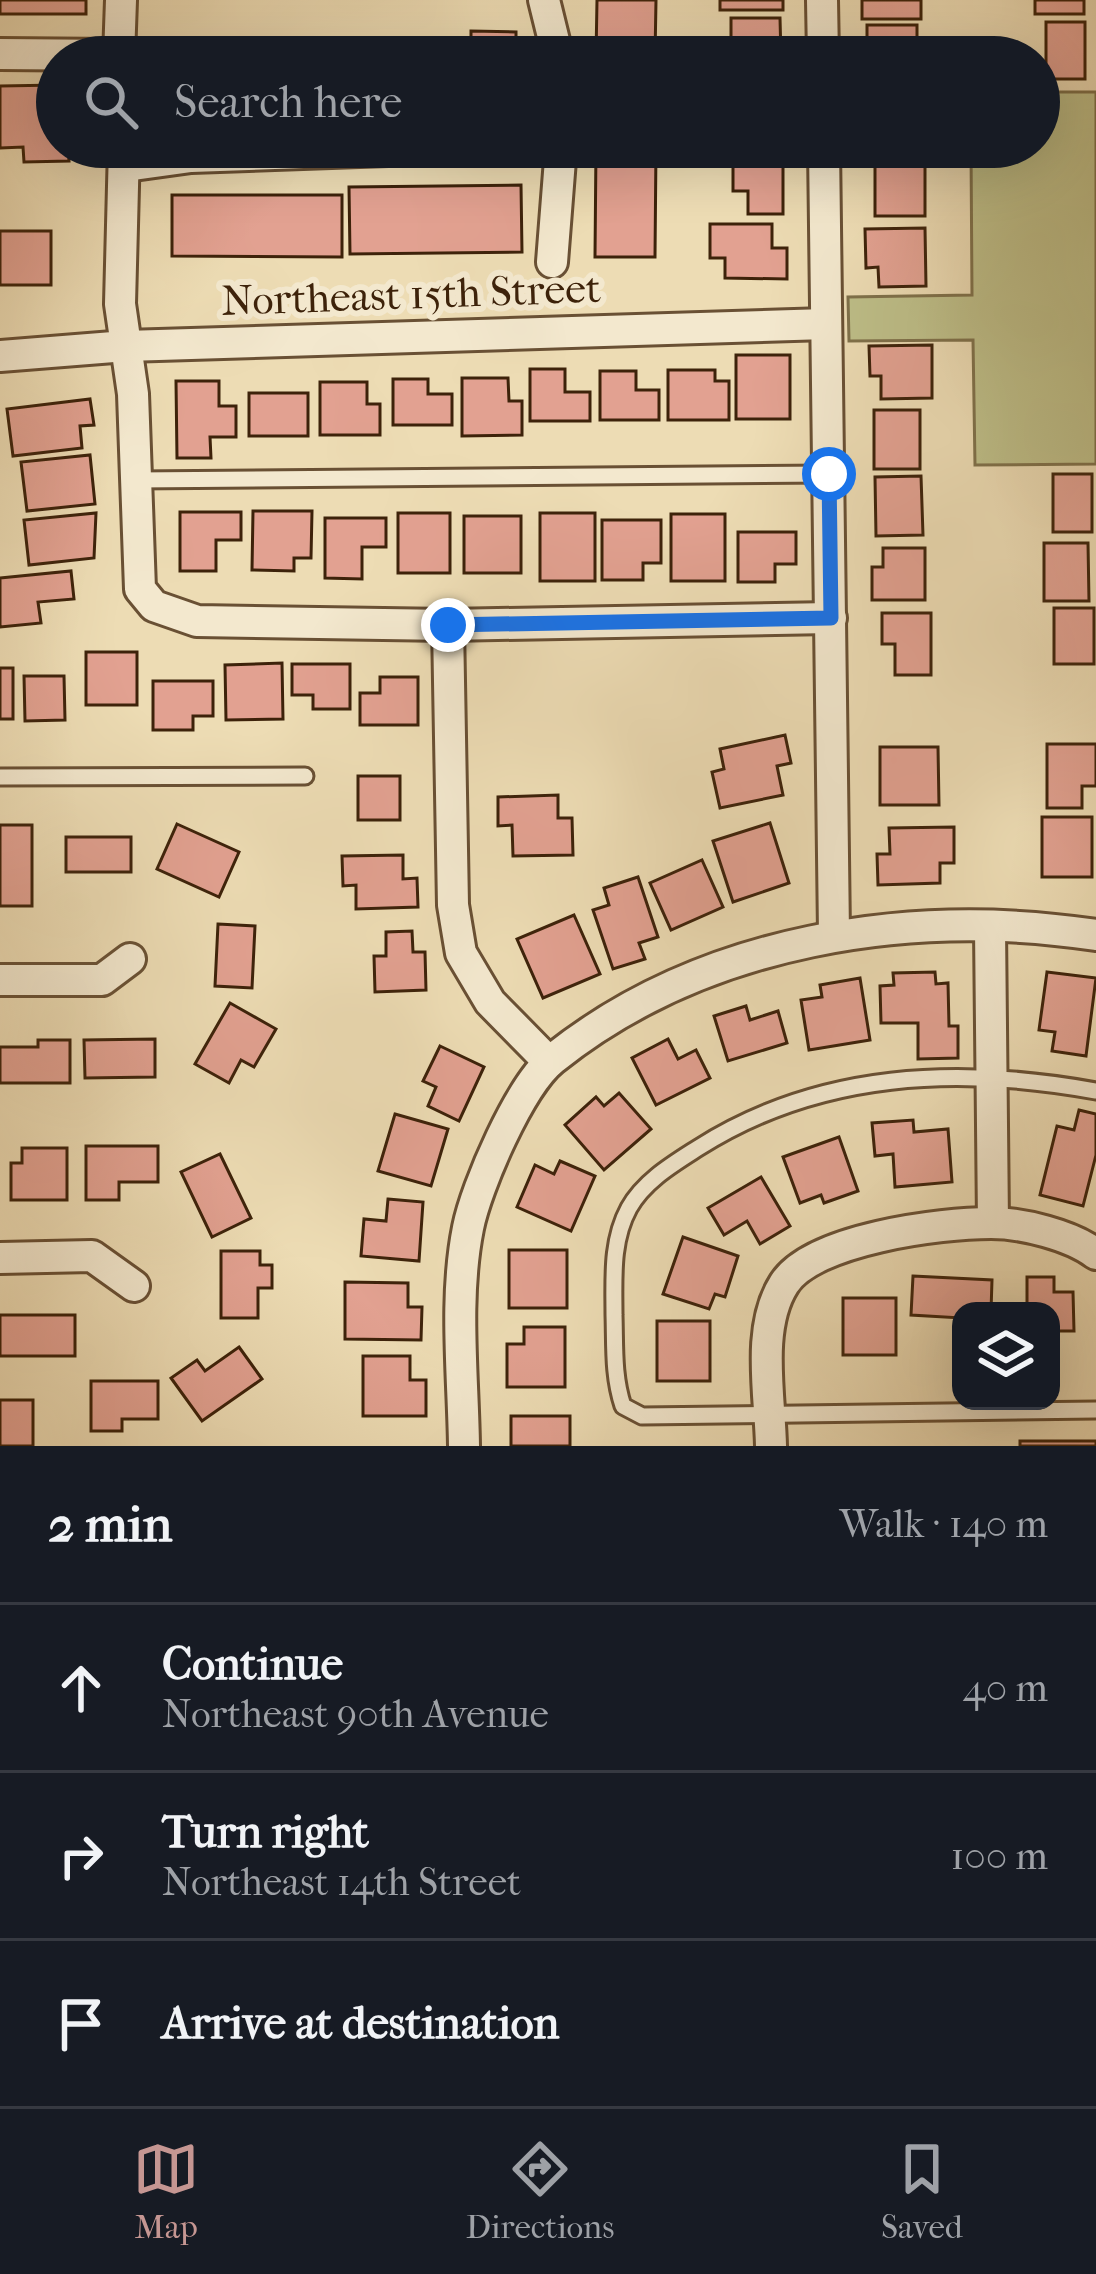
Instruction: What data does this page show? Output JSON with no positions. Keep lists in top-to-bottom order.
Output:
{
  "streets": {
    "street": ["Northeast 15th Street"]
  },
  "page": {
    "search": "Search here",
    "heading": ["2 min", "Walk · 140 m"],
    "list": [
      ["Continue", "Northeast 90th Avenue", "40 m"],
      ["Turn right", "Northeast 14th Street", "100 m"],
      "Arrive at destination"
    ],
    "nav": ["Map", "Directions", "Saved"]
  }
}
